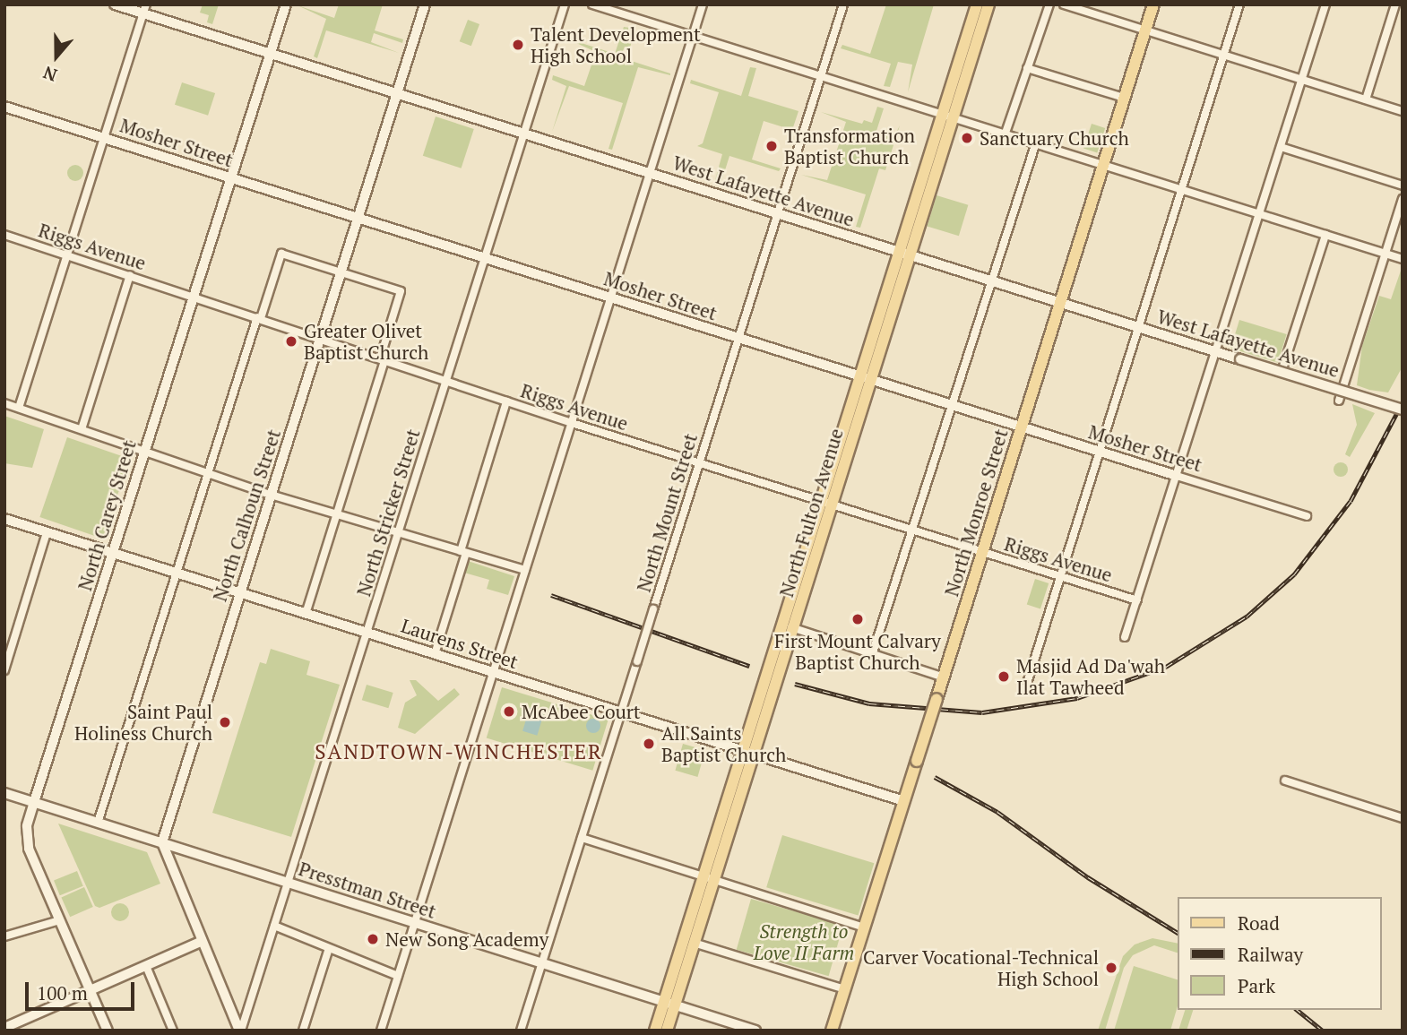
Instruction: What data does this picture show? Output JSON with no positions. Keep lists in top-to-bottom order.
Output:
{
  "streets": {
    "main road": [
      "West Lafayette Avenue",
      "North Fulton Avenue",
      "North Monroe Street",
      "North Carey Street"
    ],
    "street": [
      "Mosher Street",
      "Riggs Avenue",
      "North Stricker Street",
      "North Mount Street",
      "North Calhoun Street",
      "Laurens Street",
      "Presstman Street"
    ]
  },
  "crossings": [
    ["Mosher Street", "North Stricker Street"],
    ["Mosher Street", "North Mount Street"],
    ["Mosher Street", "North Fulton Avenue"],
    ["Mosher Street", "North Monroe Street"],
    ["Mosher Street", "North Carey Street"],
    ["Mosher Street", "North Calhoun Street"],
    ["West Lafayette Avenue", "North Stricker Street"],
    ["West Lafayette Avenue", "North Mount Street"],
    ["West Lafayette Avenue", "North Fulton Avenue"],
    ["West Lafayette Avenue", "North Monroe Street"],
    ["West Lafayette Avenue", "North Carey Street"],
    ["West Lafayette Avenue", "North Calhoun Street"],
    ["Riggs Avenue", "North Stricker Street"],
    ["Riggs Avenue", "North Mount Street"],
    ["Riggs Avenue", "North Fulton Avenue"],
    ["Riggs Avenue", "North Monroe Street"],
    ["Riggs Avenue", "North Carey Street"],
    ["Riggs Avenue", "North Calhoun Street"],
    ["North Stricker Street", "Laurens Street"],
    ["North Stricker Street", "Presstman Street"],
    ["North Mount Street", "Laurens Street"],
    ["North Mount Street", "Presstman Street"],
    ["North Fulton Avenue", "Laurens Street"],
    ["North Fulton Avenue", "Presstman Street"],
    ["North Monroe Street", "Laurens Street"],
    ["North Carey Street", "Laurens Street"],
    ["North Carey Street", "Presstman Street"],
    ["North Calhoun Street", "Laurens Street"],
    ["North Calhoun Street", "Presstman Street"]
  ],
  "districts": ["SANDTOWN-WINCHESTER"],
  "parks": ["Strength to Love II Farm"],
  "places": [
    "Talent Development High School",
    "Sanctuary Church",
    "Transformation Baptist Church",
    "Greater Olivet Baptist Church",
    "First Mount Calvary Baptist Church",
    "Masjid Ad Da'wah Ilat Tawheed",
    "McAbee Court",
    "Saint Paul Holiness Church",
    "All Saints Baptist Church",
    "New Song Academy",
    "Carver Vocational-Technical High School"
  ],
  "legend": ["Road", "Railway", "Park"],
  "scale_bar": "100 m",
  "north": "bottom"
}
